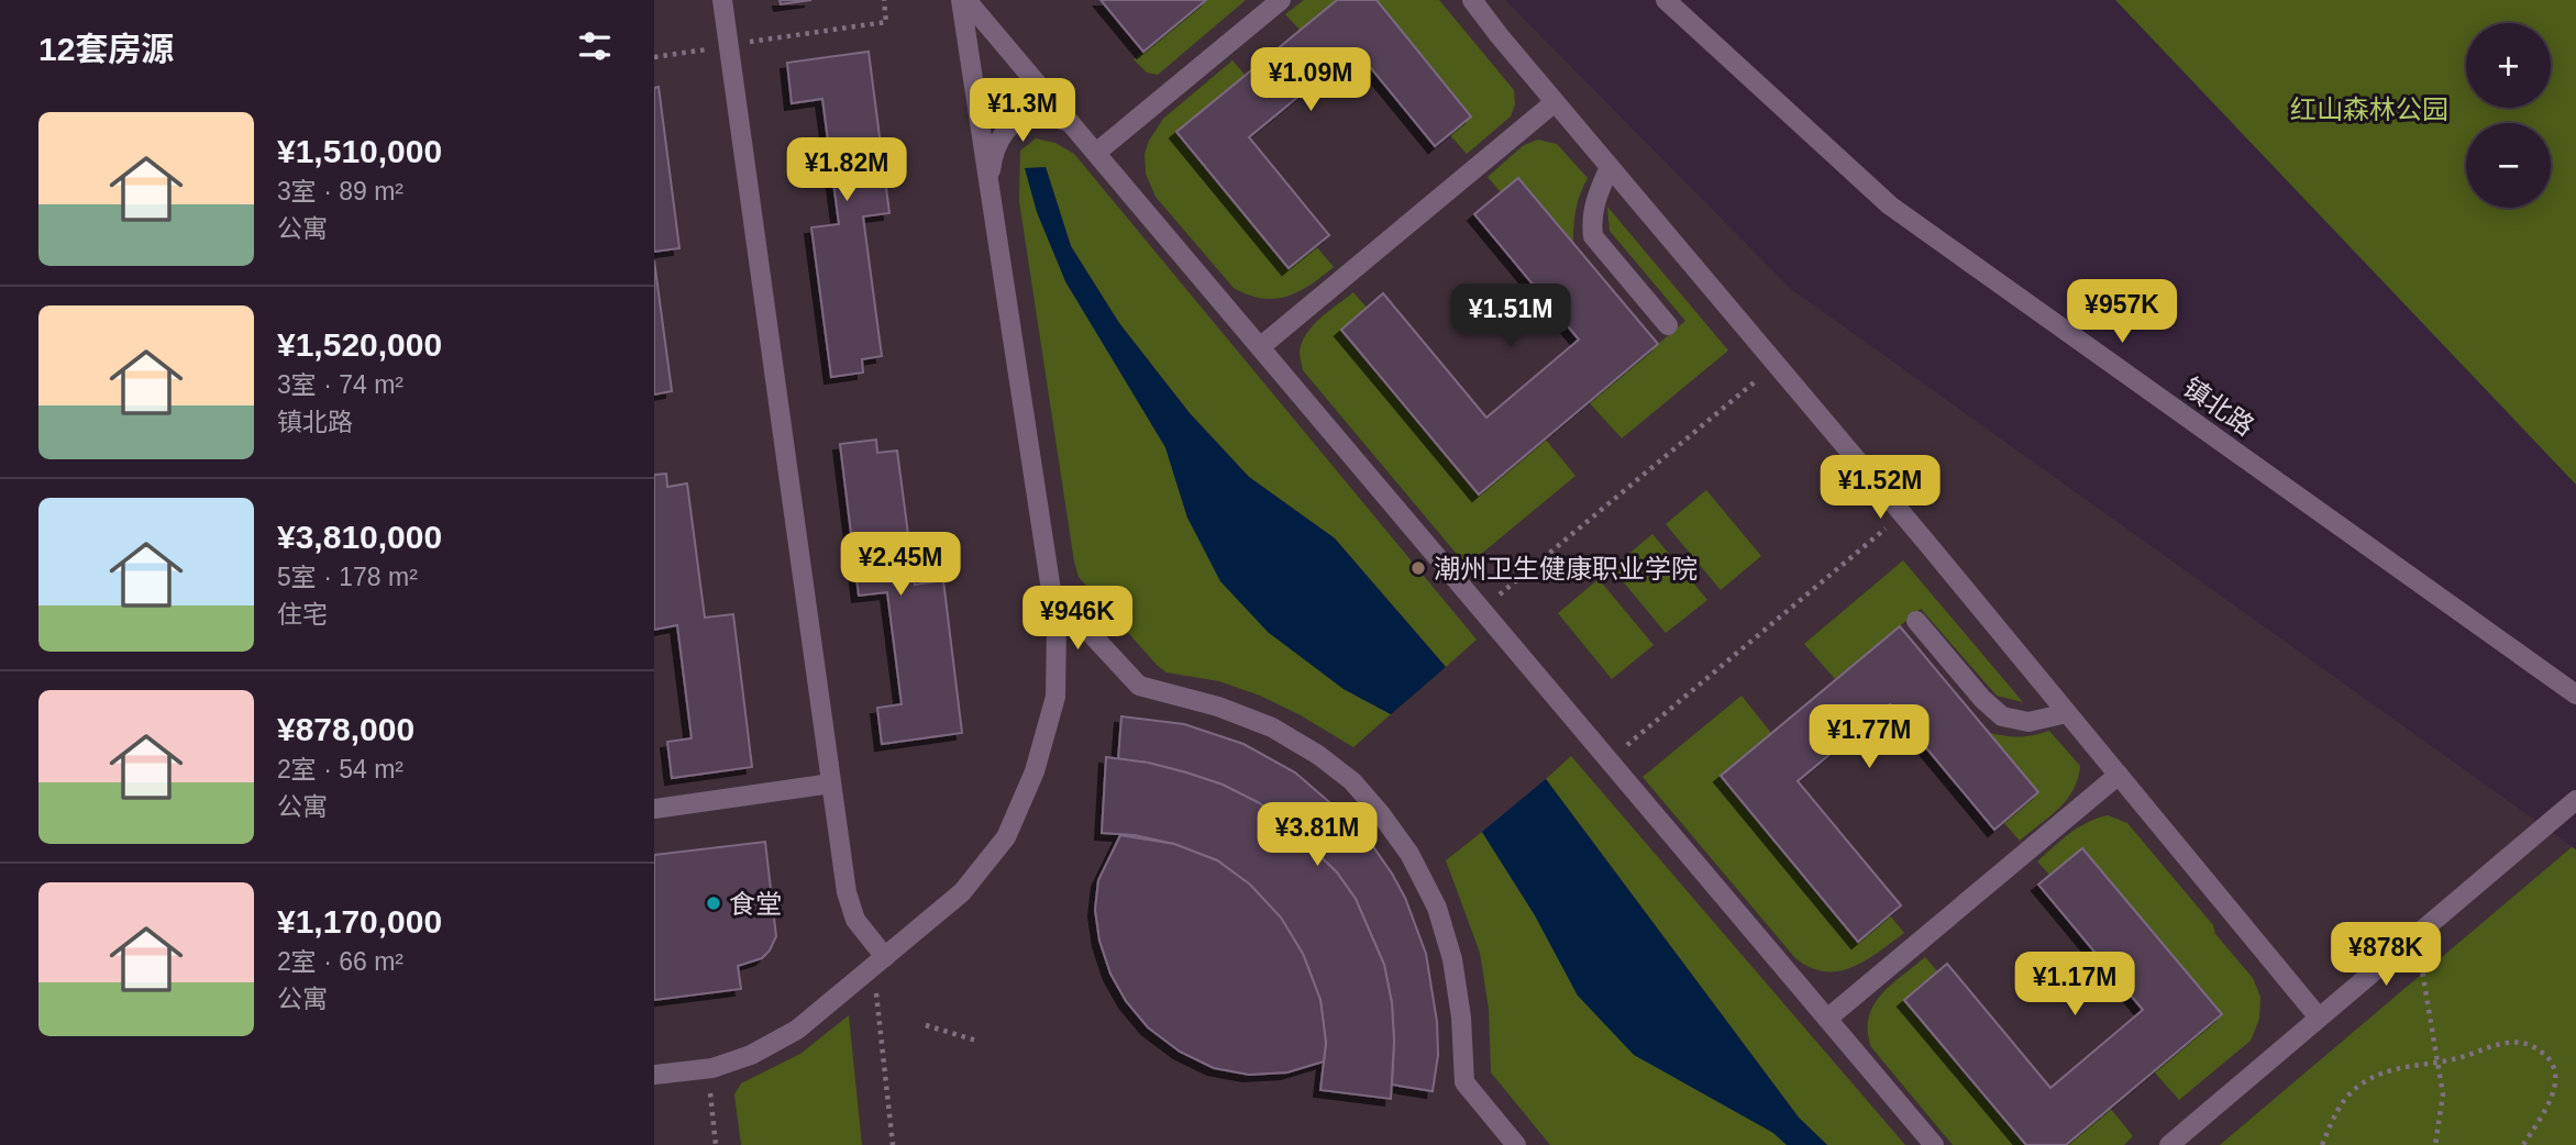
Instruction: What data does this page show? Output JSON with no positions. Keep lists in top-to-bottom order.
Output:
{
  "streets": {
    "street": ["镇北路"]
  },
  "parks": ["红山森林公园"],
  "places": ["潮州卫生健康职业学院", "食堂"],
  "page": {
    "heading": "12套房源",
    "map_buttons": ["+", "−"],
    "price": [
      "¥1.09M",
      "¥1.3M",
      "¥1.82M",
      "¥957K",
      "¥1.51M",
      "¥1.52M",
      "¥2.45M",
      "¥946K",
      "¥1.77M",
      "¥3.81M",
      "¥878K",
      "¥1.17M"
    ],
    "list": [
      {
        "name": "¥1,510,000",
        "note": "3室 · 89 m² · 公寓"
      },
      {
        "name": "¥1,520,000",
        "note": "3室 · 74 m² · 镇北路"
      },
      {
        "name": "¥3,810,000",
        "note": "5室 · 178 m² · 住宅"
      },
      {
        "name": "¥878,000",
        "note": "2室 · 54 m² · 公寓"
      },
      {
        "name": "¥1,170,000",
        "note": "2室 · 66 m² · 公寓"
      }
    ]
  }
}
